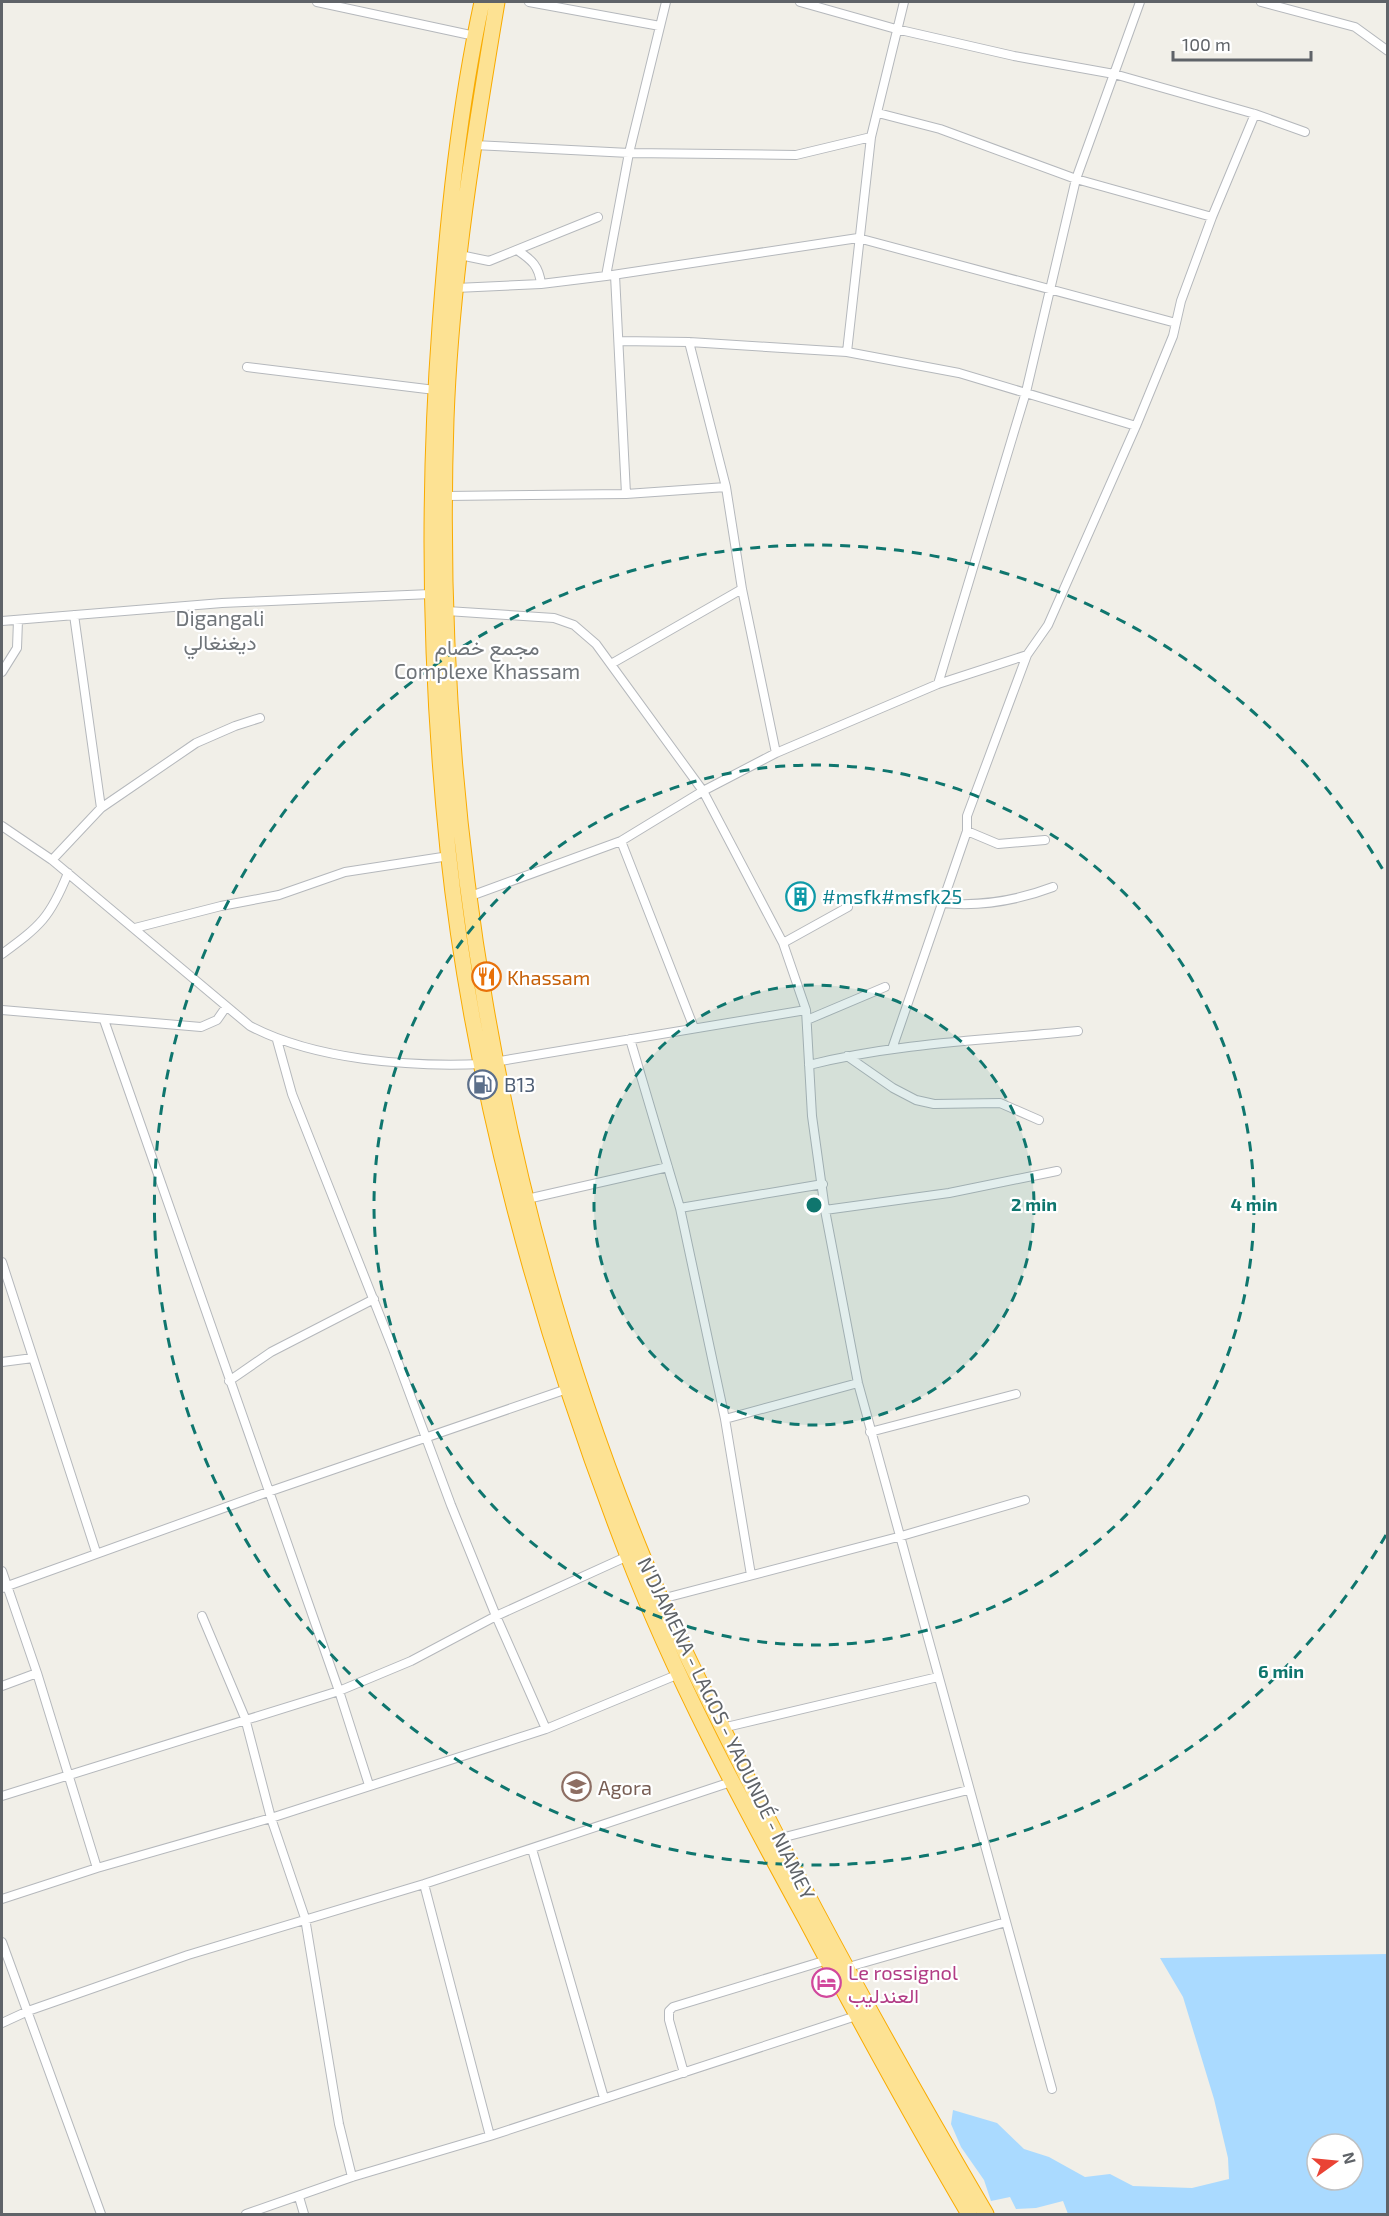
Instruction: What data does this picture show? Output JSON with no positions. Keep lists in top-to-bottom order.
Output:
{
  "streets": {
    "highway": ["N'DJAMENA - LAGOS - YAOUNDÉ - NIAMEY"]
  },
  "districts": ["Digangali ديغنغالي", "مجمع خصام Complexe Khassam"],
  "places": {
    "building": ["#msfk#msfk25"],
    "restaurant": ["Khassam"],
    "fuel station": ["B13"],
    "school or university": ["Agora"],
    "hotel": ["Le rossignol العندليب"]
  },
  "scale_bar": "100 m",
  "north": "right",
  "rings": ["2 min", "4 min", "6 min"]
}
